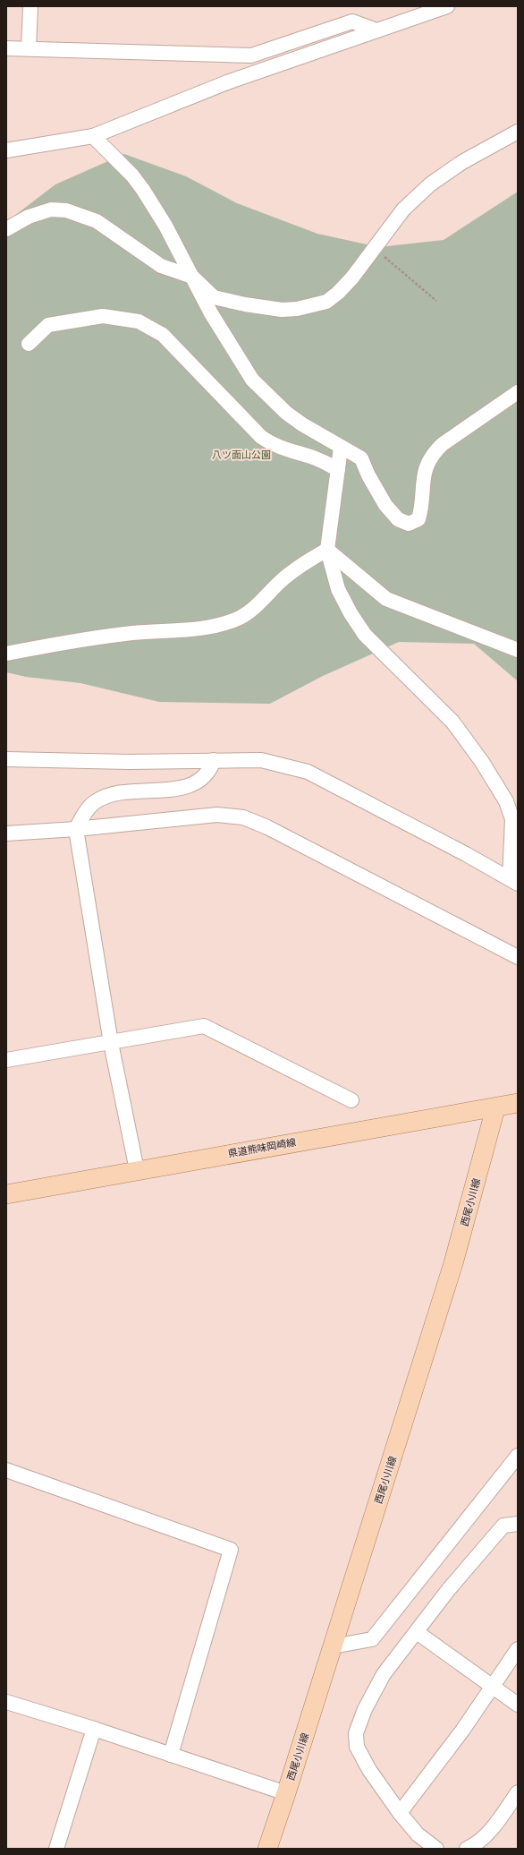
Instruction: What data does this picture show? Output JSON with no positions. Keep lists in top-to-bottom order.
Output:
{
  "streets": {
    "main road": ["県道熊味岡崎線", "西尾小川線"]
  },
  "crossings": [
    ["県道熊味岡崎線", "西尾小川線"]
  ],
  "parks": ["八ツ面山公園"]
}
